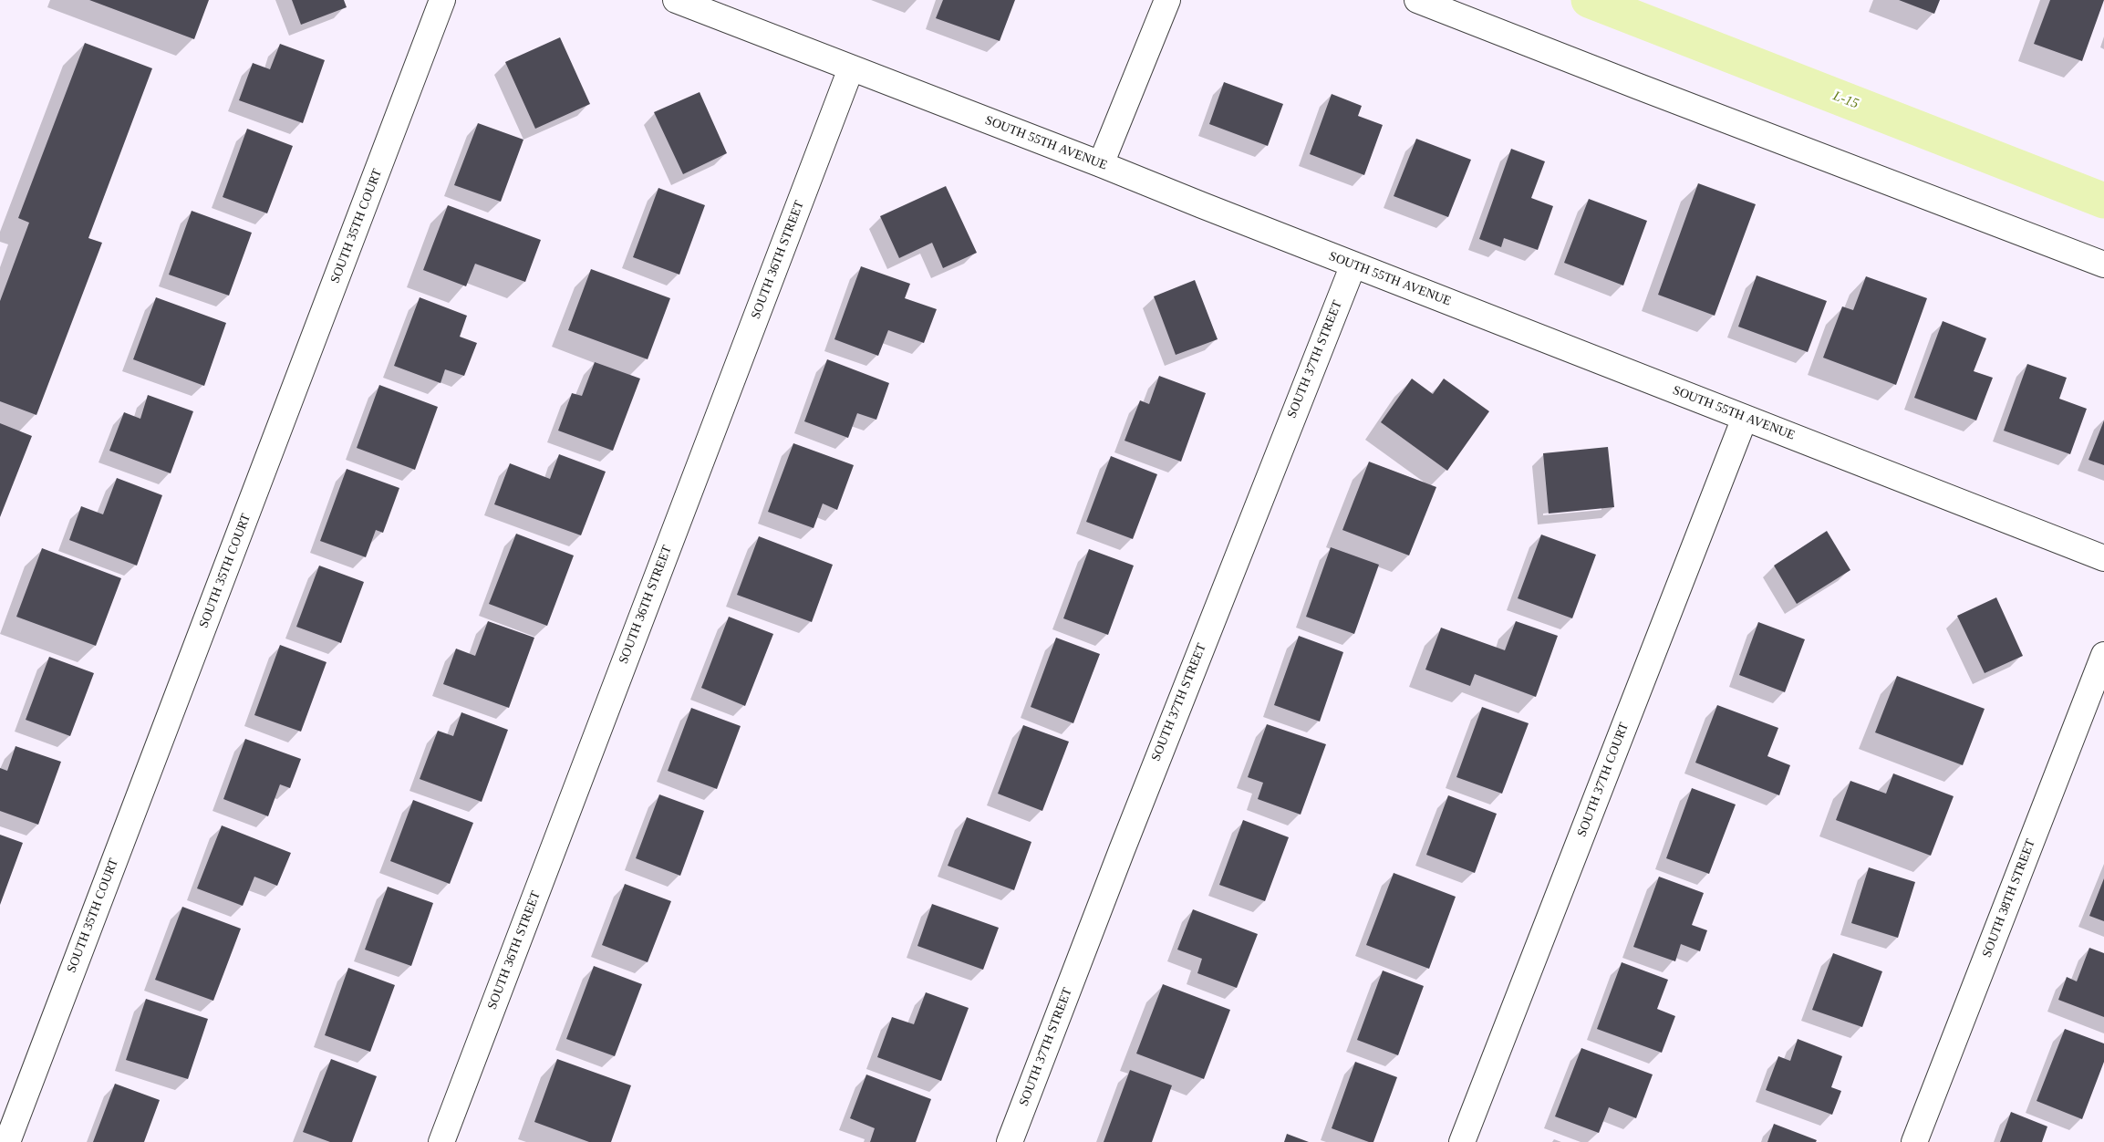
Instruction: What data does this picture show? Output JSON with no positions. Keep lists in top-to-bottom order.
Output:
{
  "streets": {
    "street": [
      "SOUTH 55TH AVENUE",
      "SOUTH 35TH COURT",
      "SOUTH 36TH STREET",
      "SOUTH 37TH STREET",
      "SOUTH 37TH COURT",
      "SOUTH 38TH STREET"
    ]
  },
  "crossings": [
    ["SOUTH 55TH AVENUE", "SOUTH 36TH STREET"],
    ["SOUTH 55TH AVENUE", "SOUTH 37TH STREET"],
    ["SOUTH 55TH AVENUE", "SOUTH 37TH COURT"]
  ],
  "water": ["L-15"]
}
